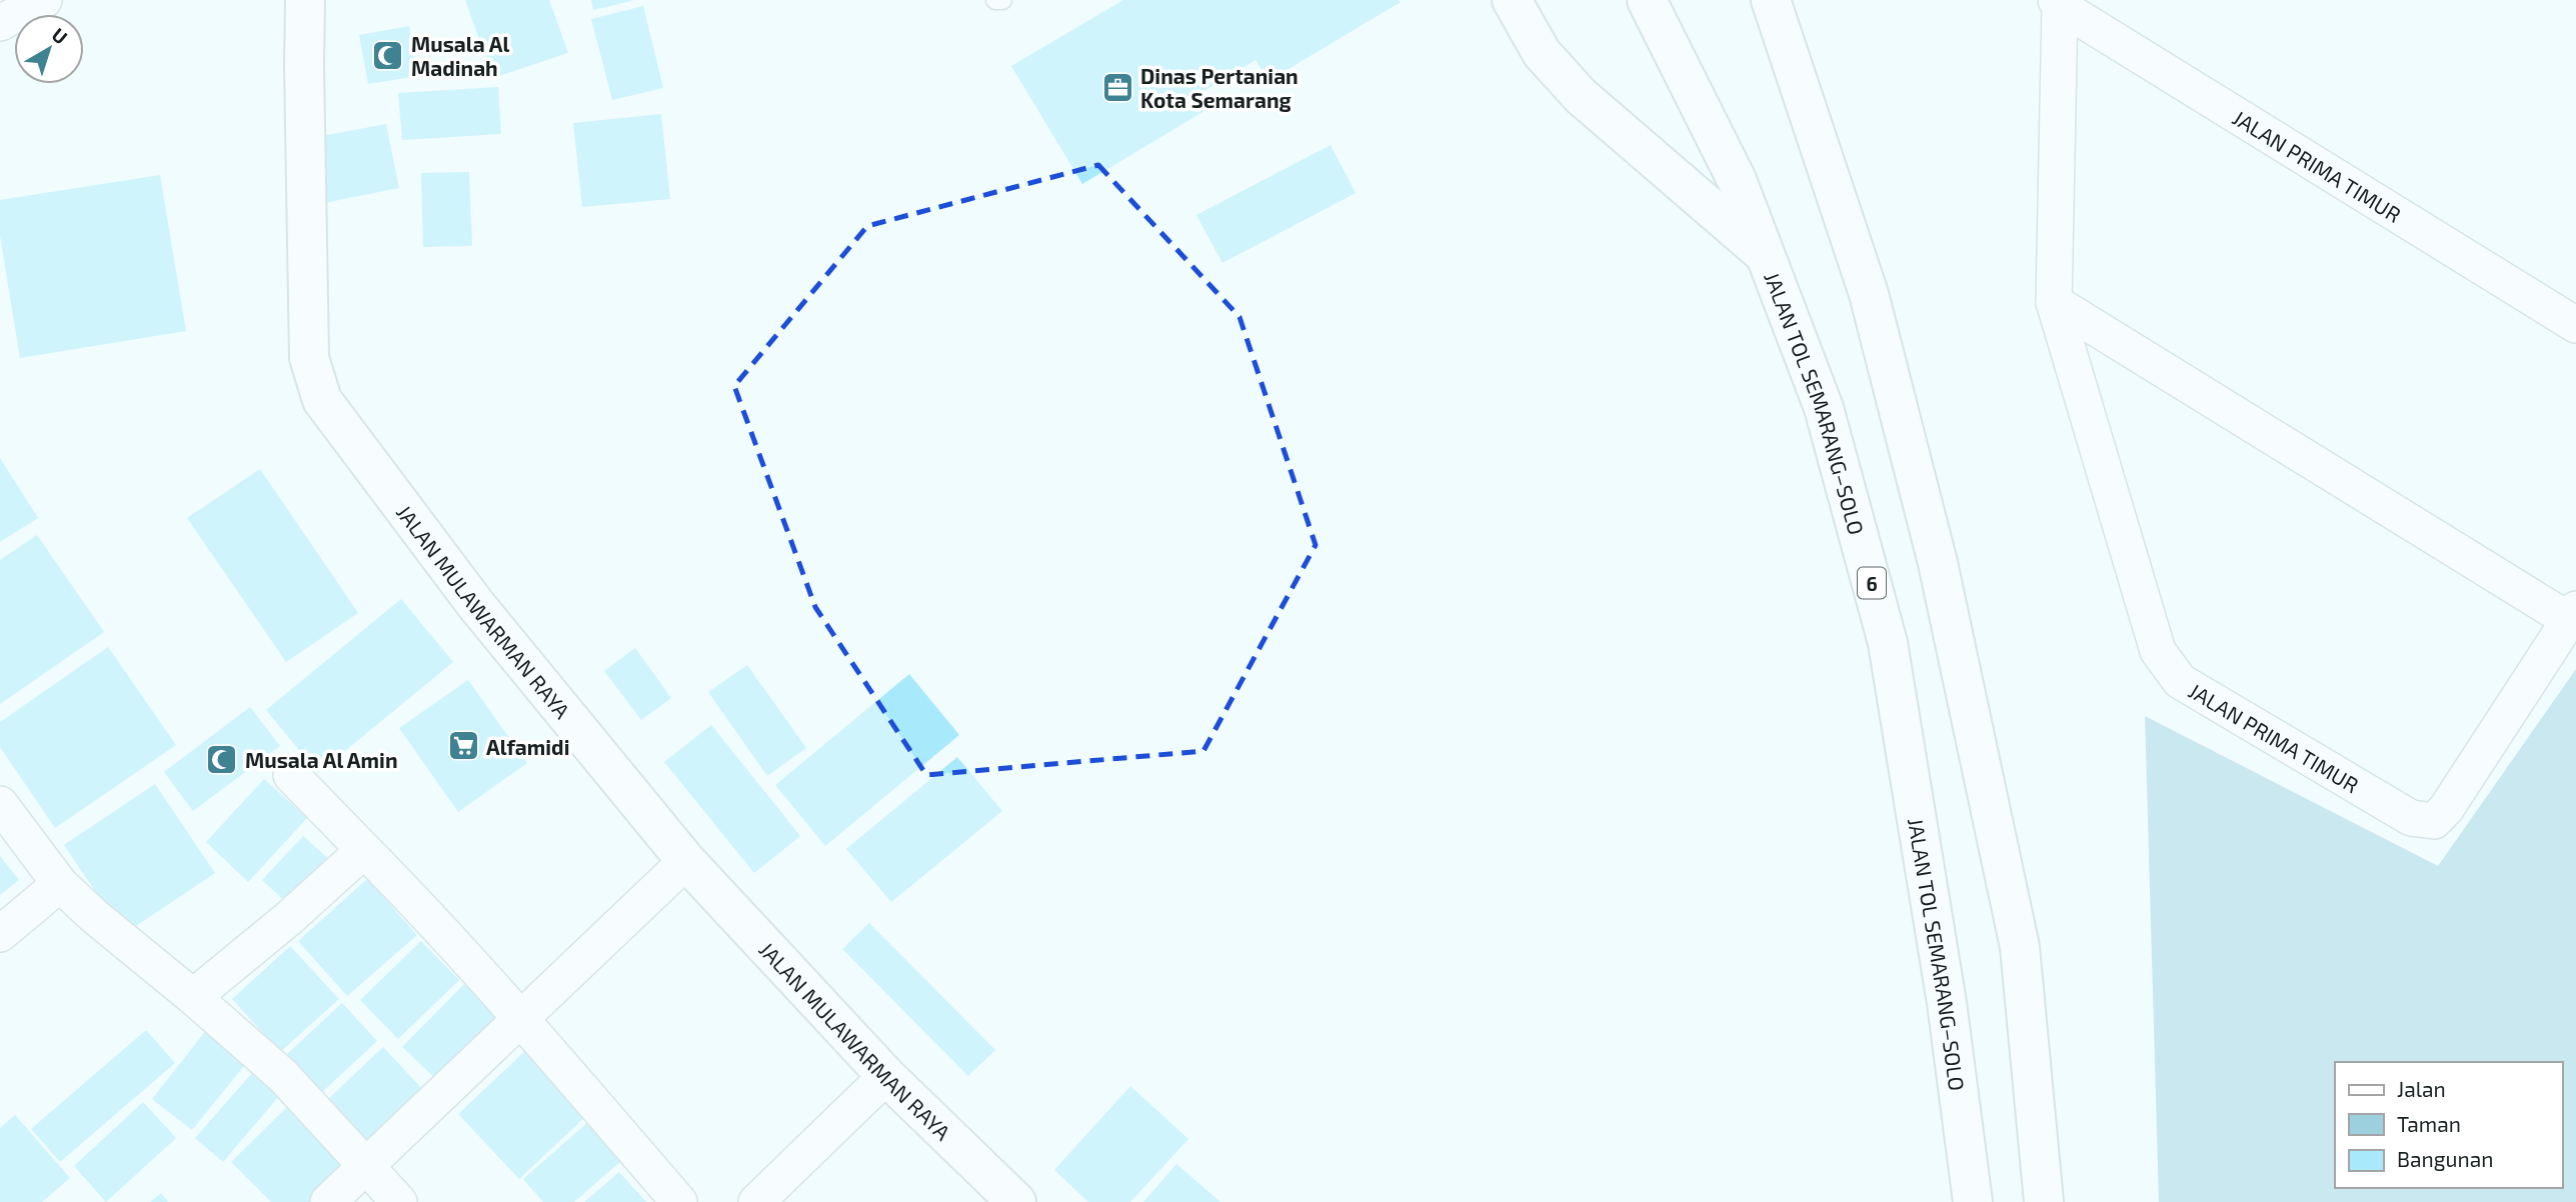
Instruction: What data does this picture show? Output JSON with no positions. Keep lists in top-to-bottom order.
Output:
{
  "streets": {
    "main road": ["JALAN TOL SEMARANG–SOLO", "6", "JALAN MULAWARMAN RAYA"],
    "street": ["JALAN PRIMA TIMUR"]
  },
  "places": {
    "mosque": ["Musala Al Madinah", "Musala Al Amin"],
    "office": ["Dinas Pertanian Kota Semarang"],
    "supermarket": ["Alfamidi"]
  },
  "legend": ["Jalan", "Taman", "Bangunan"],
  "north": "top right"
}
